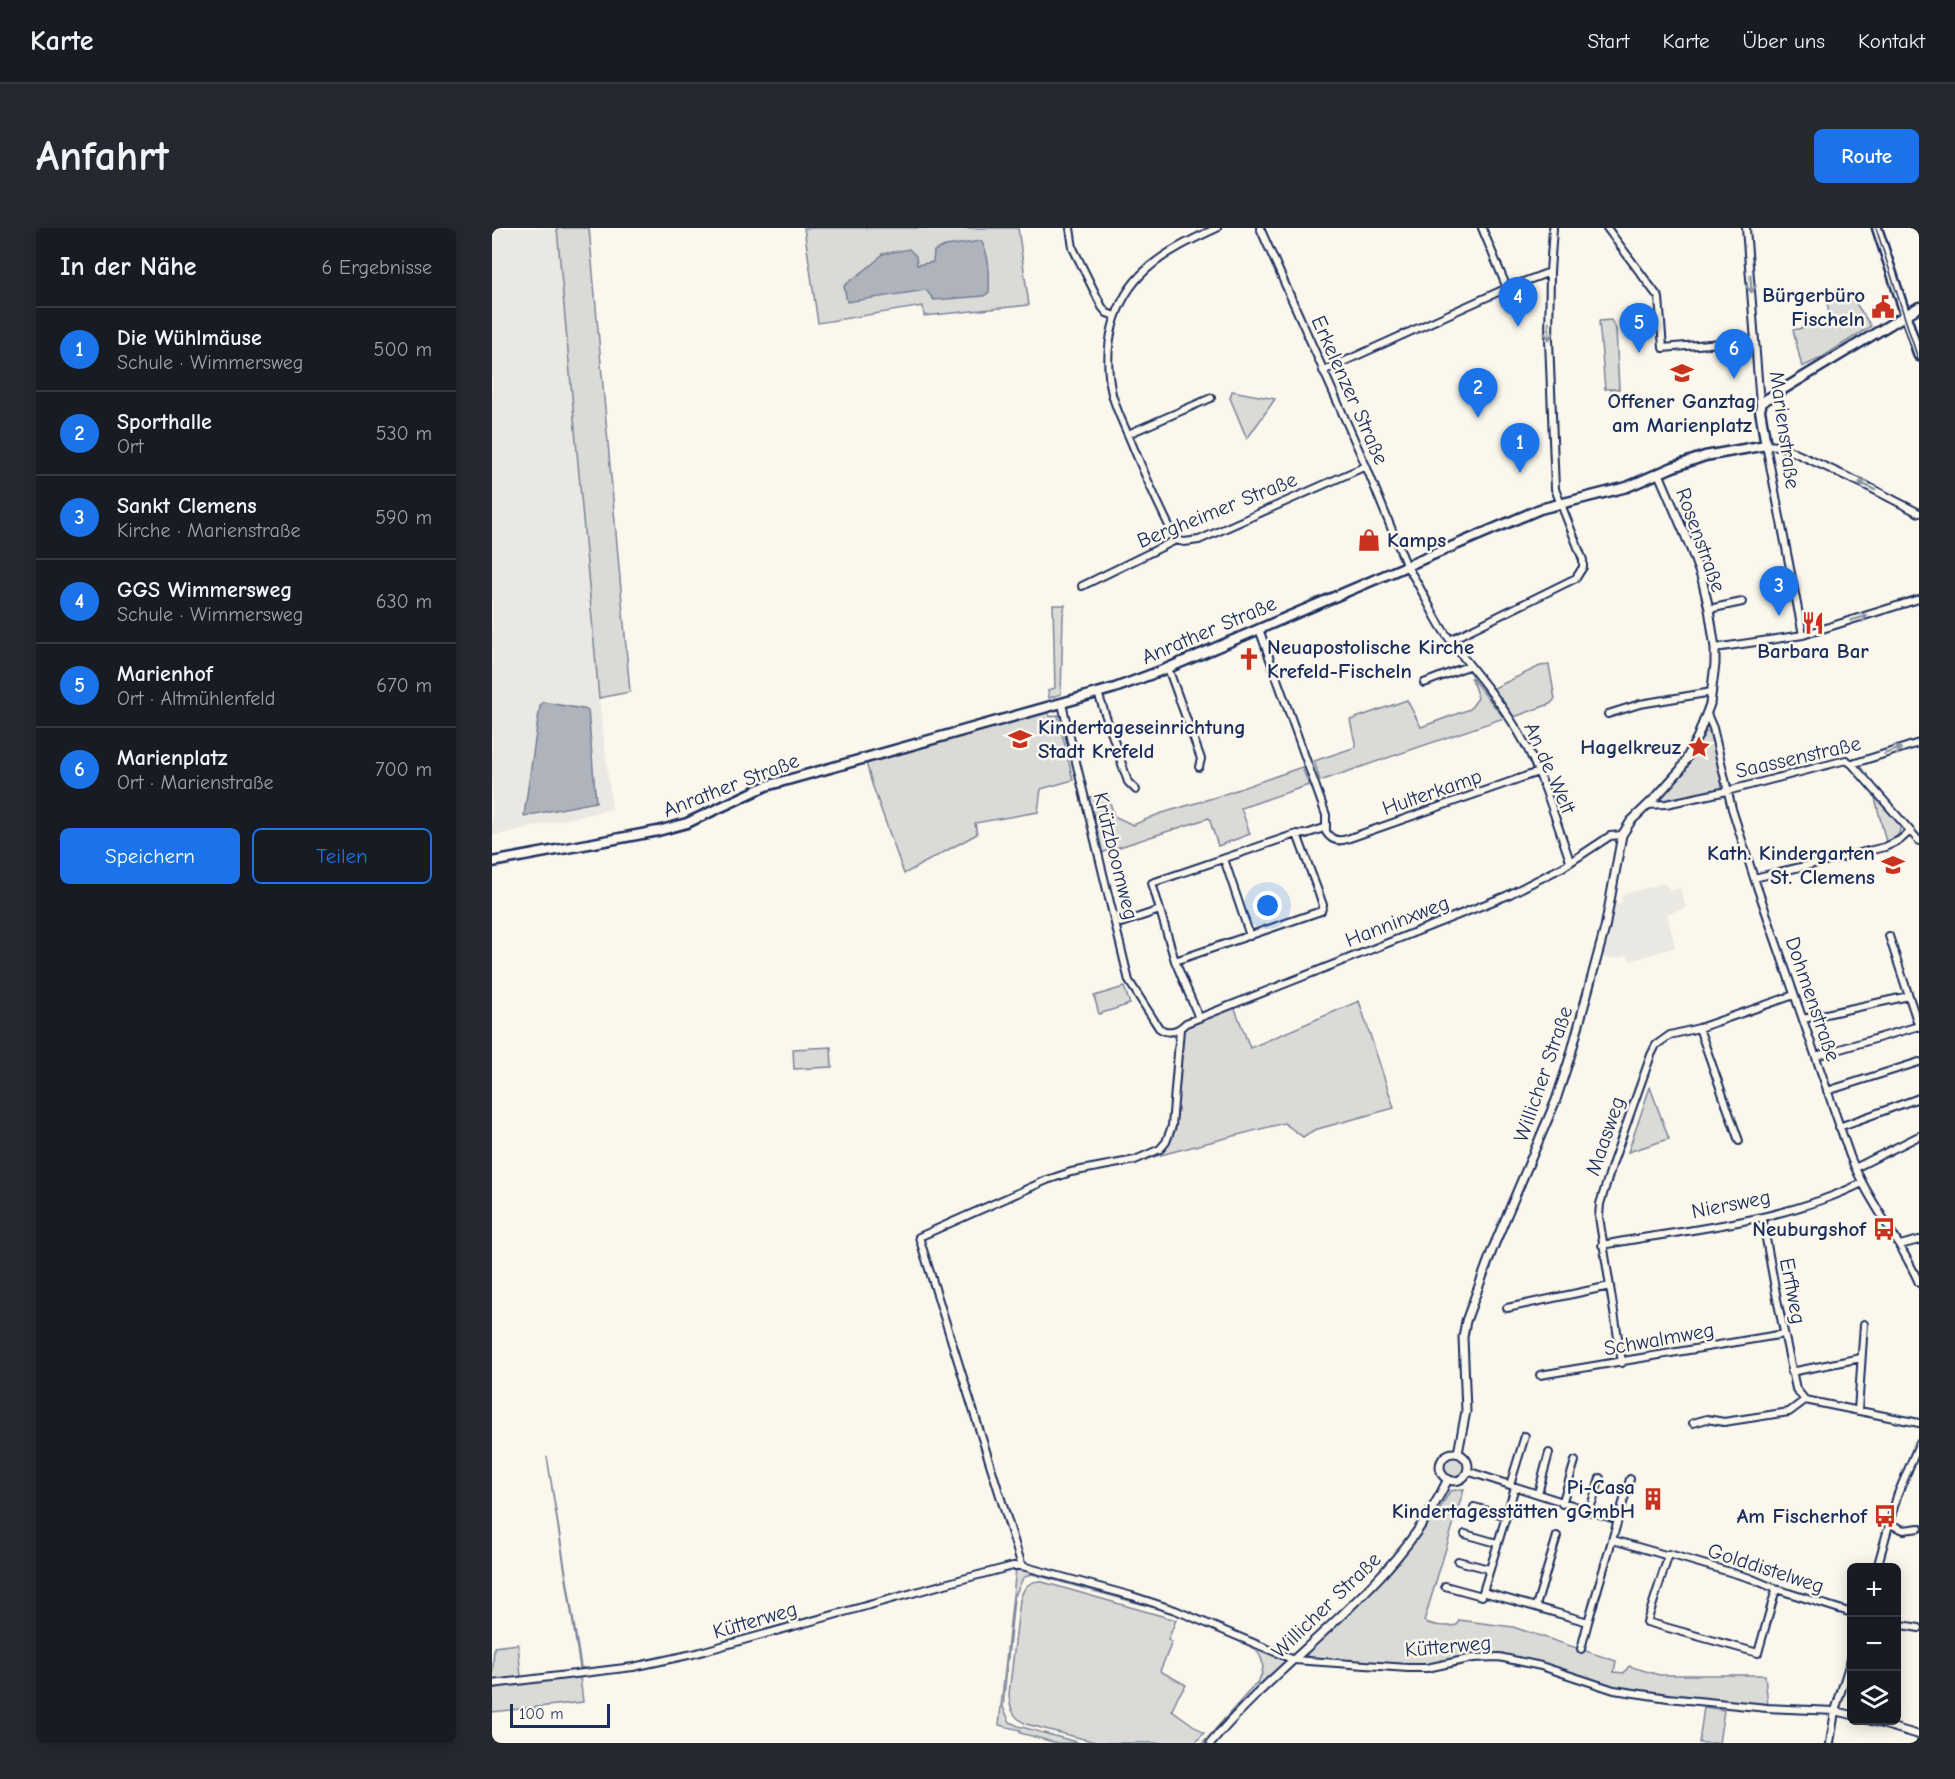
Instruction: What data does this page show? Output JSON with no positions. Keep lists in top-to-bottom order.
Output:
{
  "streets": {
    "main road": ["Marienstraße", "Anrather Straße"],
    "street": [
      "Erkelenzer Straße",
      "Bergheimer Straße",
      "Rosenstraße",
      "Saassenstraße",
      "An de Welt",
      "Hulterkamp",
      "Krützboomweg",
      "Hanninxweg",
      "Dohmenstraße",
      "Willicher Straße",
      "Maasweg",
      "Niersweg",
      "Erftweg",
      "Schwalmweg",
      "Golddistelweg",
      "Kütterweg"
    ]
  },
  "crossings": [
    ["Erkelenzer Straße", "Bergheimer Straße"],
    ["Erkelenzer Straße", "Anrather Straße"],
    ["Erkelenzer Straße", "An de Welt"],
    ["Marienstraße", "Anrather Straße"],
    ["Rosenstraße", "Anrather Straße"],
    ["Rosenstraße", "Dohmenstraße"],
    ["Rosenstraße", "Willicher Straße"],
    ["Anrather Straße", "An de Welt"],
    ["Anrather Straße", "Krützboomweg"],
    ["Saassenstraße", "Dohmenstraße"],
    ["Saassenstraße", "Willicher Straße"],
    ["An de Welt", "Hulterkamp"],
    ["An de Welt", "Hanninxweg"],
    ["Krützboomweg", "Hanninxweg"],
    ["Hanninxweg", "Willicher Straße"],
    ["Dohmenstraße", "Maasweg"],
    ["Dohmenstraße", "Niersweg"],
    ["Willicher Straße", "Kütterweg"],
    ["Maasweg", "Niersweg"],
    ["Maasweg", "Schwalmweg"],
    ["Niersweg", "Erftweg"],
    ["Erftweg", "Schwalmweg"]
  ],
  "places": {
    "public building": ["Bürgerbüro Fischeln"],
    "school or university": ["Offener Ganztag am Marienplatz", "Kindertageseinrichtung Stadt Krefeld", "Kath. Kindergarten St. Clemens"],
    "shop": ["Kamps"],
    "restaurant": ["Barbara Bar"],
    "church": ["Neuapostolische Kirche Krefeld-Fischeln"],
    "place": ["Hagelkreuz"],
    "bus stop": ["Neuburgshof", "Am Fischerhof"],
    "building": ["Pi-Casa Kindertagesstätten gGmbH"]
  },
  "scale_bar": "100 m",
  "page": {
    "header": "Karte",
    "nav": [
      "Start",
      "Karte",
      "Über uns",
      "Kontakt"
    ],
    "buttons": [
      "Route",
      ["Speichern", "Teilen"]
    ],
    "title": "Anfahrt",
    "heading": ["In der Nähe", "6 Ergebnisse"],
    "pins": [
      "4",
      "5",
      "6",
      "2",
      "1",
      "3"
    ],
    "list": [
      {
        "mark": "1",
        "name": "Die Wühlmäuse",
        "note": "Schule · Wimmersweg",
        "value": "500 m"
      },
      {
        "mark": "2",
        "name": "Sporthalle",
        "note": "Ort",
        "value": "530 m"
      },
      {
        "mark": "3",
        "name": "Sankt Clemens",
        "note": "Kirche · Marienstraße",
        "value": "590 m"
      },
      {
        "mark": "4",
        "name": "GGS Wimmersweg",
        "note": "Schule · Wimmersweg",
        "value": "630 m"
      },
      {
        "mark": "5",
        "name": "Marienhof",
        "note": "Ort · Altmühlenfeld",
        "value": "670 m"
      },
      {
        "mark": "6",
        "name": "Marienplatz",
        "note": "Ort · Marienstraße",
        "value": "700 m"
      }
    ],
    "map_buttons": ["+", "−"],
    "scale": "100 m"
  }
}
